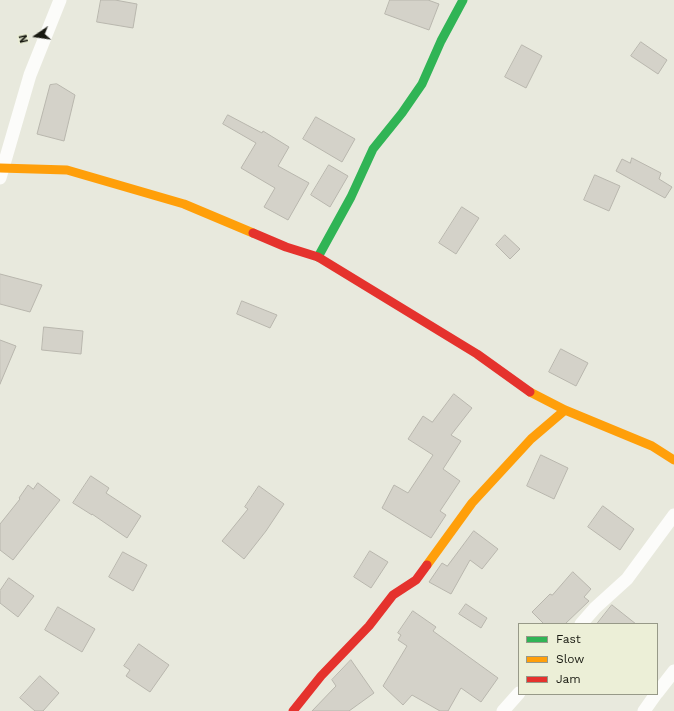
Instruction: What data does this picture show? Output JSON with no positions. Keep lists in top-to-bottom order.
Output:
{
  "legend": ["Fast", "Slow", "Jam"],
  "north": "left"
}
